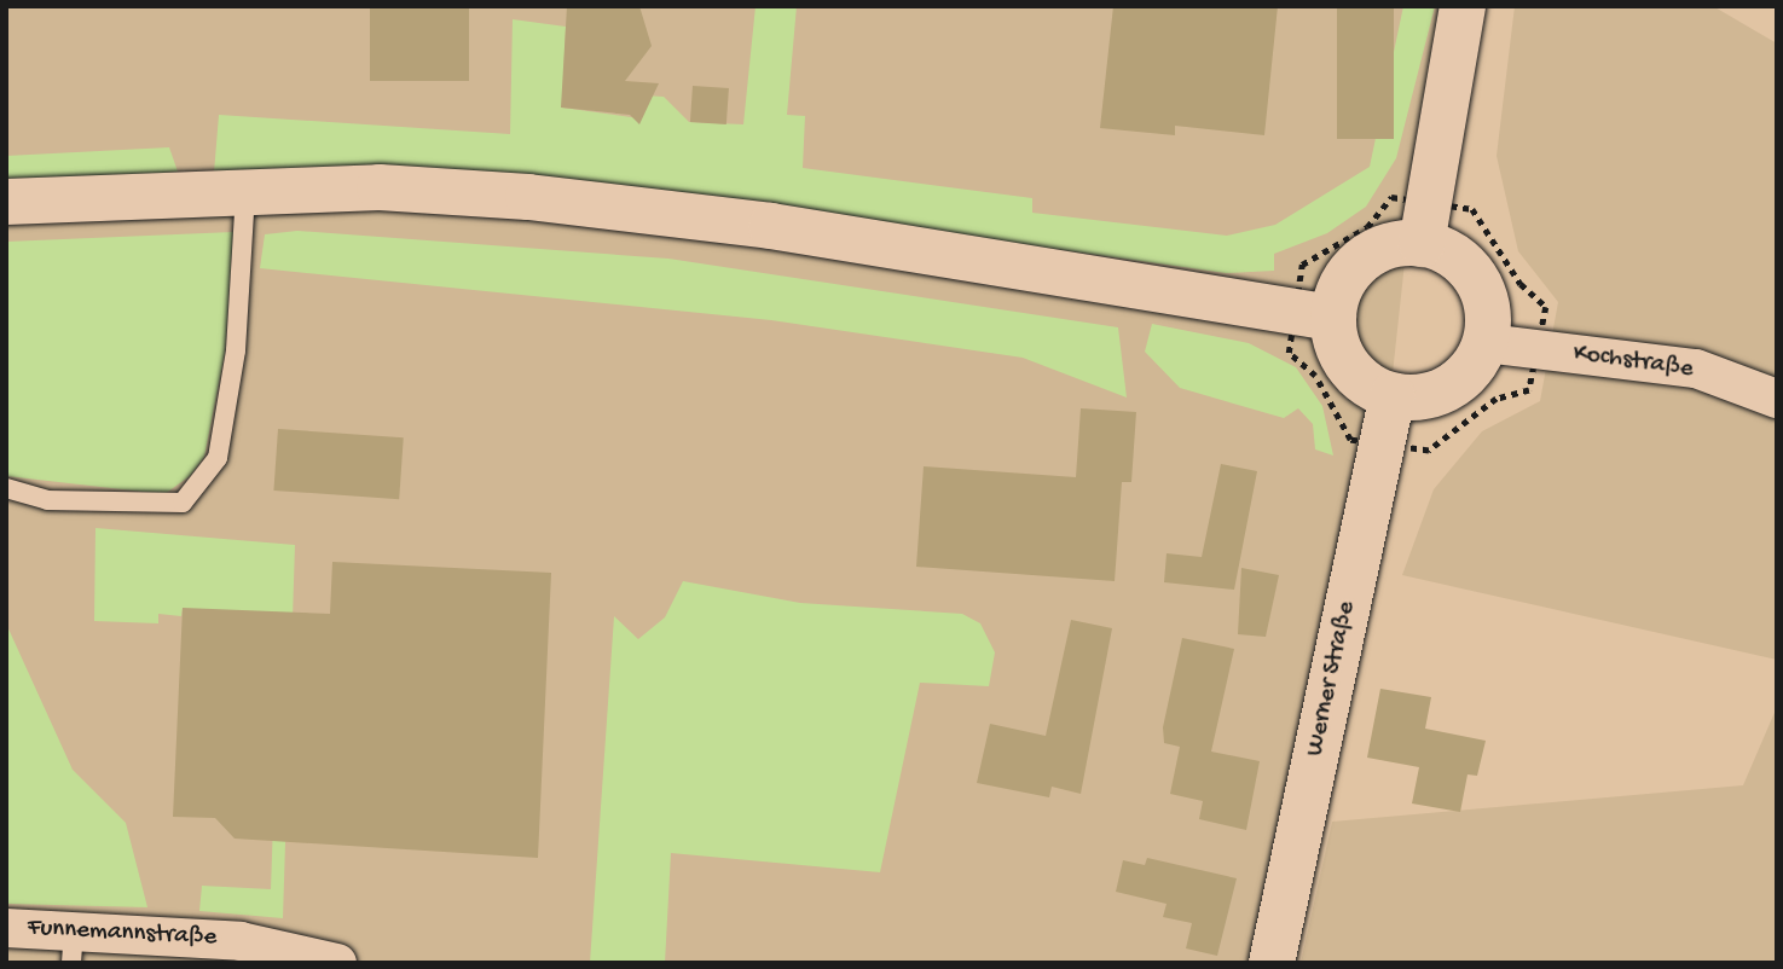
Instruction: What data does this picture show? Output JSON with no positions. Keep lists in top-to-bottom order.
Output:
{
  "streets": {
    "street": ["Kochstraße", "Werner Straße", "Funnemannstraße"]
  }
}
